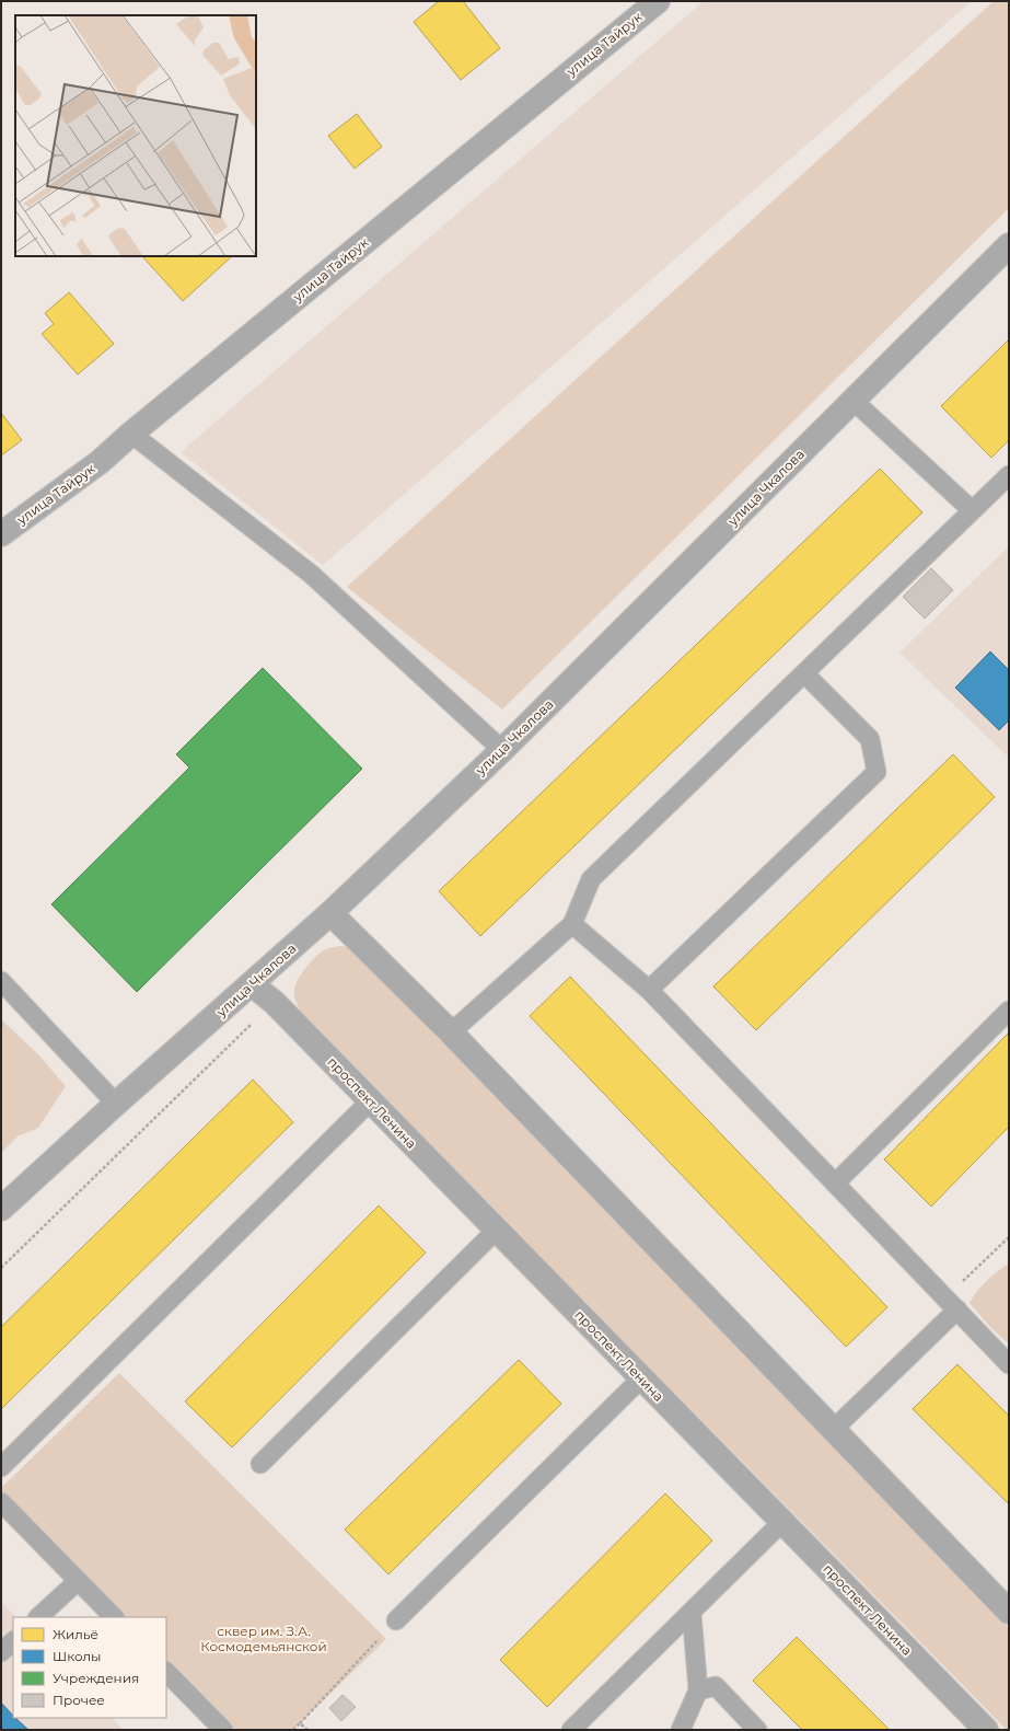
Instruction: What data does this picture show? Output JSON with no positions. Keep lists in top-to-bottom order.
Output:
{
  "streets": {
    "street": ["улица Тайрук", "улица Чкалова", "проспект Ленина"]
  },
  "crossings": [
    ["улица Чкалова", "проспект Ленина"]
  ],
  "parks": ["сквер им. З.А. Космодемьянской"],
  "legend": [
    "Жильё",
    "Школы",
    "Учреждения",
    "Прочее"
  ]
}
